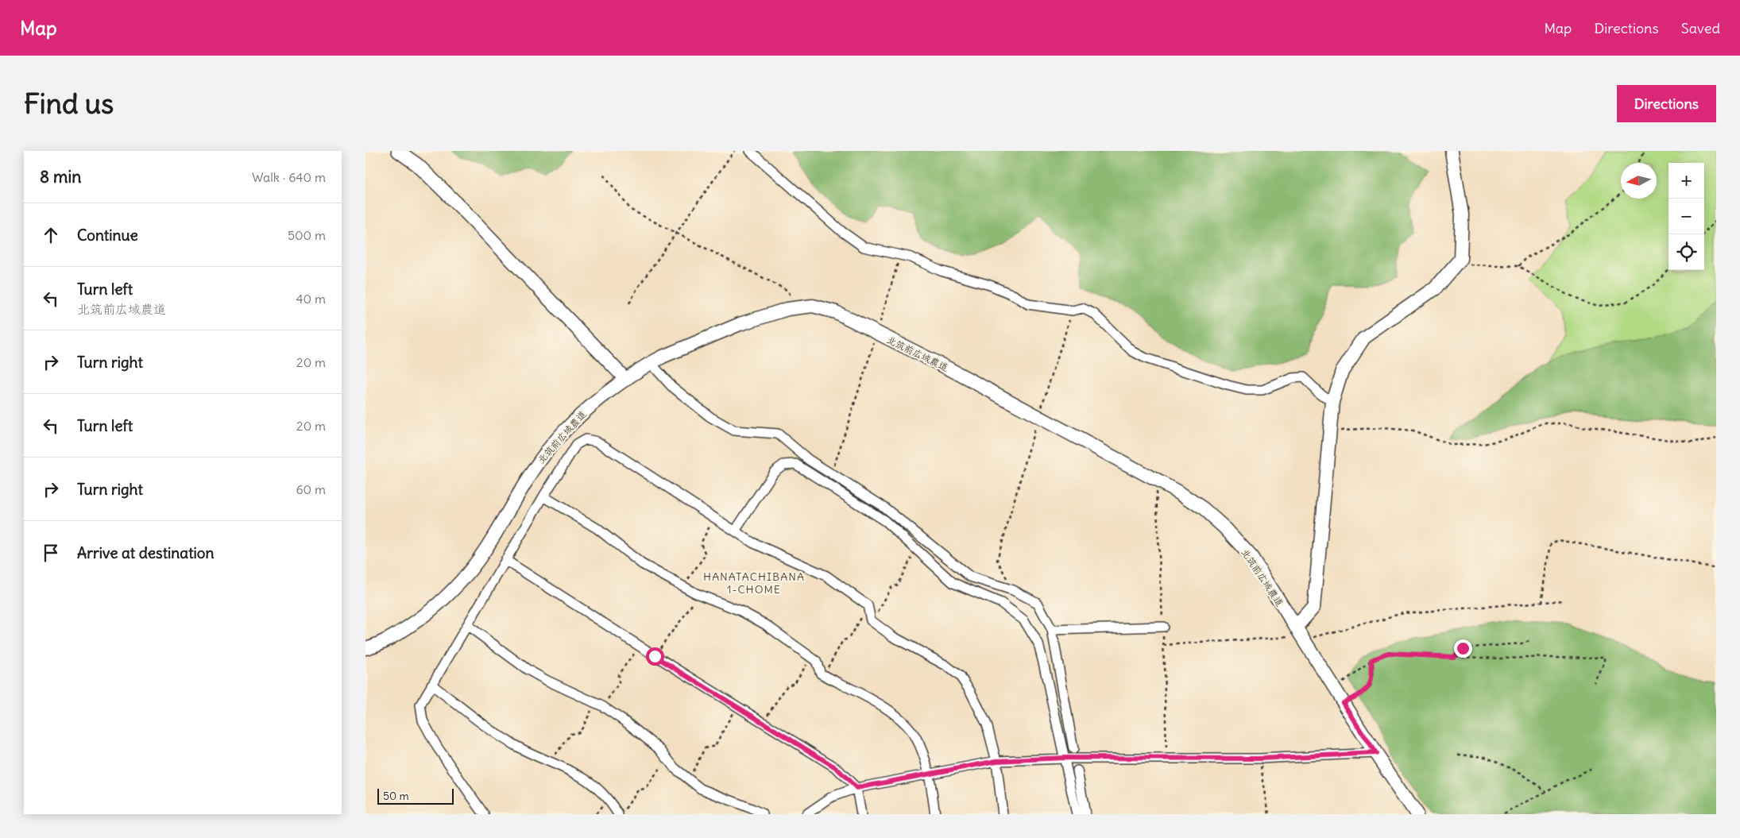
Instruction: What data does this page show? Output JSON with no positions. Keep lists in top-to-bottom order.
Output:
{
  "streets": {
    "street": ["北筑前広域農道"]
  },
  "districts": ["HANATACHIBANA 1-CHOME"],
  "scale_bar": "50 m",
  "north": "left",
  "page": {
    "header": "Map",
    "nav": ["Map", "Directions", "Saved"],
    "buttons": "Directions",
    "title": "Find us",
    "heading": ["8 min", "Walk · 640 m"],
    "map_buttons": ["+", "−"],
    "list": [
      ["Continue", "500 m"],
      ["Turn left", "北筑前広域農道", "40 m"],
      ["Turn right", "20 m"],
      ["Turn left", "20 m"],
      ["Turn right", "60 m"],
      "Arrive at destination"
    ],
    "scale": "50 m"
  }
}
